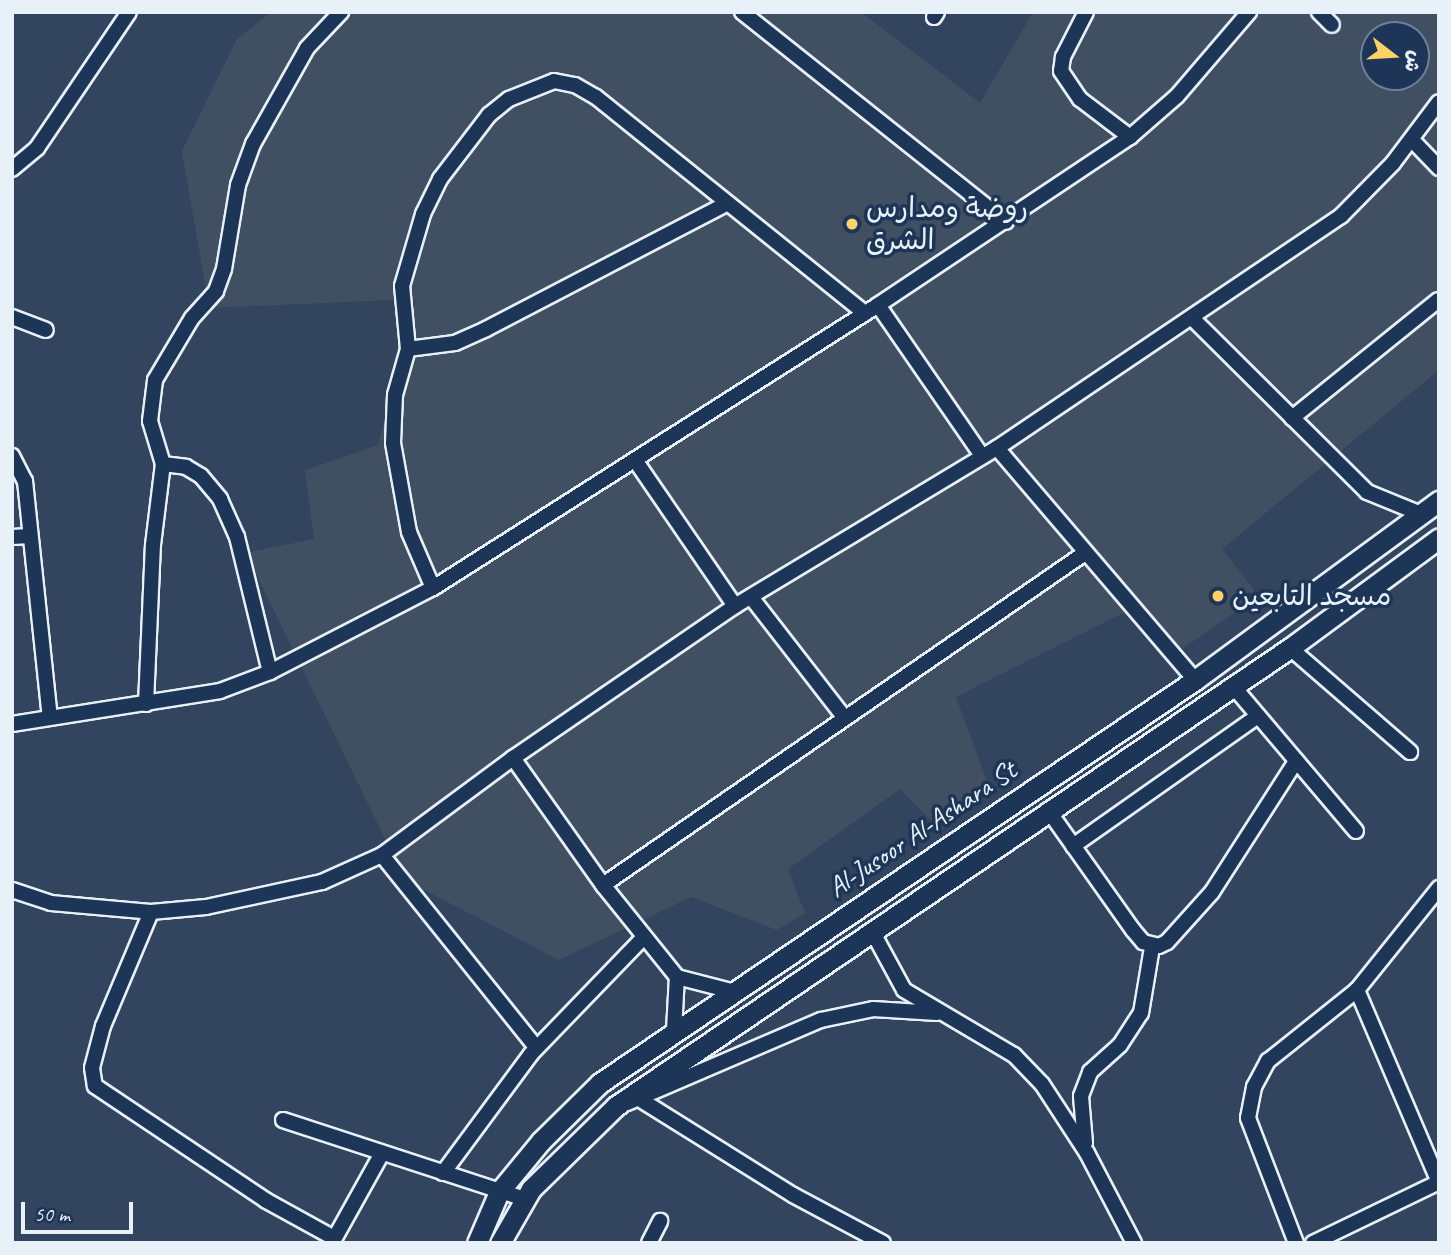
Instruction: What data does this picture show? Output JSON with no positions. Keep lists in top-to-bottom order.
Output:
{
  "streets": {
    "main road": ["Al-Jusoor Al-Ashara St"]
  },
  "places": ["روضة ومدارس الشرق", "مسجد التابعين"],
  "scale_bar": "50 m",
  "north": "right"
}
